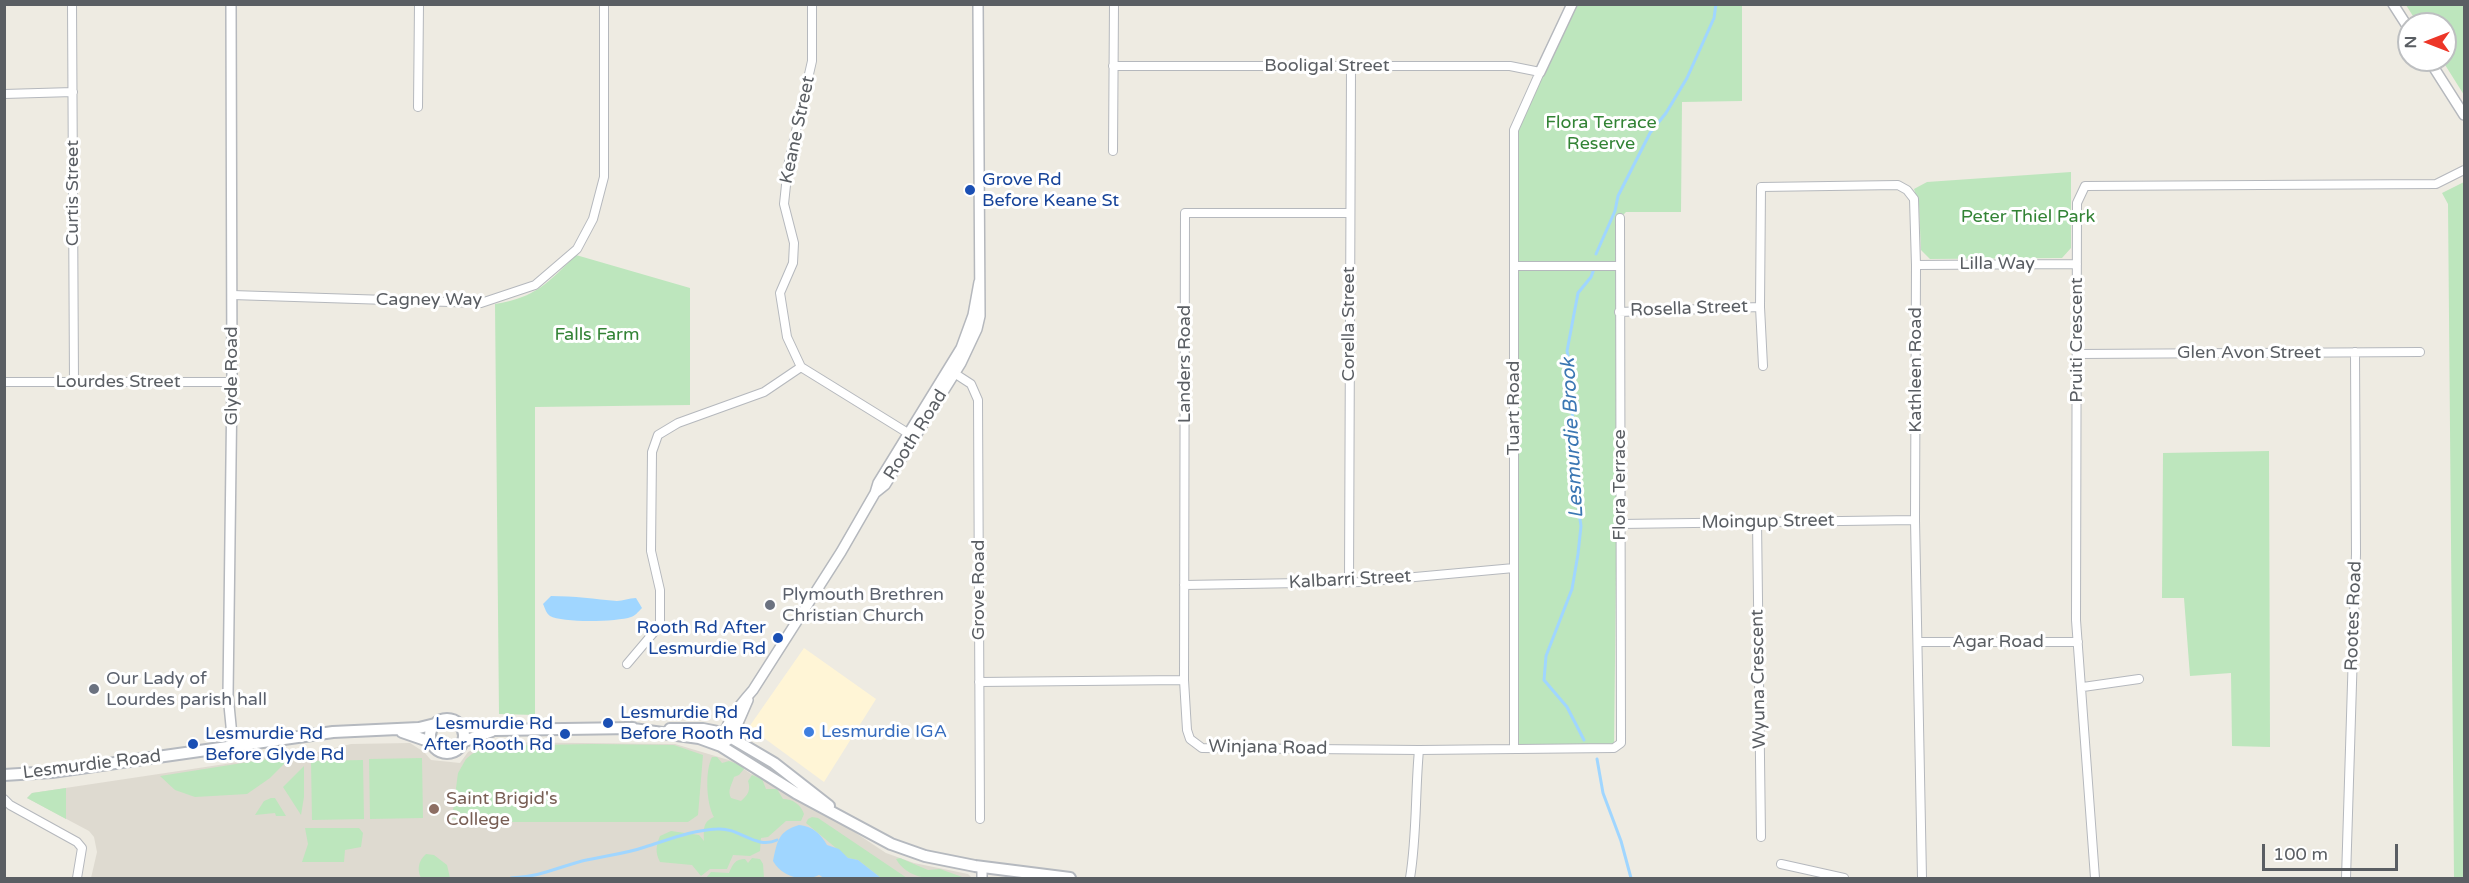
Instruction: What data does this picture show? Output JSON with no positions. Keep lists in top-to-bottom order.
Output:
{
  "streets": {
    "main road": ["Lesmurdie Road"],
    "street": [
      "Booligal Street",
      "Keane Street",
      "Curtis Street",
      "Lilla Way",
      "Cagney Way",
      "Rosella Street",
      "Corella Street",
      "Pruiti Crescent",
      "Glen Avon Street",
      "Landers Road",
      "Kathleen Road",
      "Glyde Road",
      "Lourdes Street",
      "Tuart Road",
      "Rooth Road",
      "Flora Terrace",
      "Moingup Street",
      "Kalbarri Street",
      "Grove Road",
      "Rootes Road",
      "Agar Road",
      "Wyuna Crescent",
      "Winjana Road"
    ]
  },
  "crossings": [
    ["Booligal Street", "Corella Street"],
    ["Booligal Street", "Tuart Road"],
    ["Curtis Street", "Lourdes Street"],
    ["Lilla Way", "Pruiti Crescent"],
    ["Lilla Way", "Kathleen Road"],
    ["Cagney Way", "Glyde Road"],
    ["Rosella Street", "Kathleen Road"],
    ["Rosella Street", "Flora Terrace"],
    ["Corella Street", "Landers Road"],
    ["Corella Street", "Kalbarri Street"],
    ["Pruiti Crescent", "Glen Avon Street"],
    ["Pruiti Crescent", "Agar Road"],
    ["Glen Avon Street", "Rootes Road"],
    ["Landers Road", "Kalbarri Street"],
    ["Landers Road", "Winjana Road"],
    ["Kathleen Road", "Moingup Street"],
    ["Kathleen Road", "Agar Road"],
    ["Glyde Road", "Lourdes Street"],
    ["Glyde Road", "Lesmurdie Road"],
    ["Tuart Road", "Kalbarri Street"],
    ["Tuart Road", "Winjana Road"],
    ["Rooth Road", "Grove Road"],
    ["Rooth Road", "Lesmurdie Road"],
    ["Flora Terrace", "Moingup Street"],
    ["Flora Terrace", "Winjana Road"],
    ["Moingup Street", "Wyuna Crescent"]
  ],
  "water": ["Lesmurdie Brook"],
  "parks": ["Flora Terrace Reserve", "Peter Thiel Park", "Falls Farm"],
  "places": [
    "Grove Rd Before Keane St",
    "Plymouth Brethren Christian Church",
    "Rooth Rd After Lesmurdie Rd",
    "Our Lady of Lourdes parish hall",
    "Lesmurdie Rd Before Rooth Rd",
    "Lesmurdie IGA",
    "Lesmurdie Rd After Rooth Rd",
    "Lesmurdie Rd Before Glyde Rd",
    "Saint Brigid's College"
  ],
  "scale_bar": "100 m",
  "north": "left"
}
